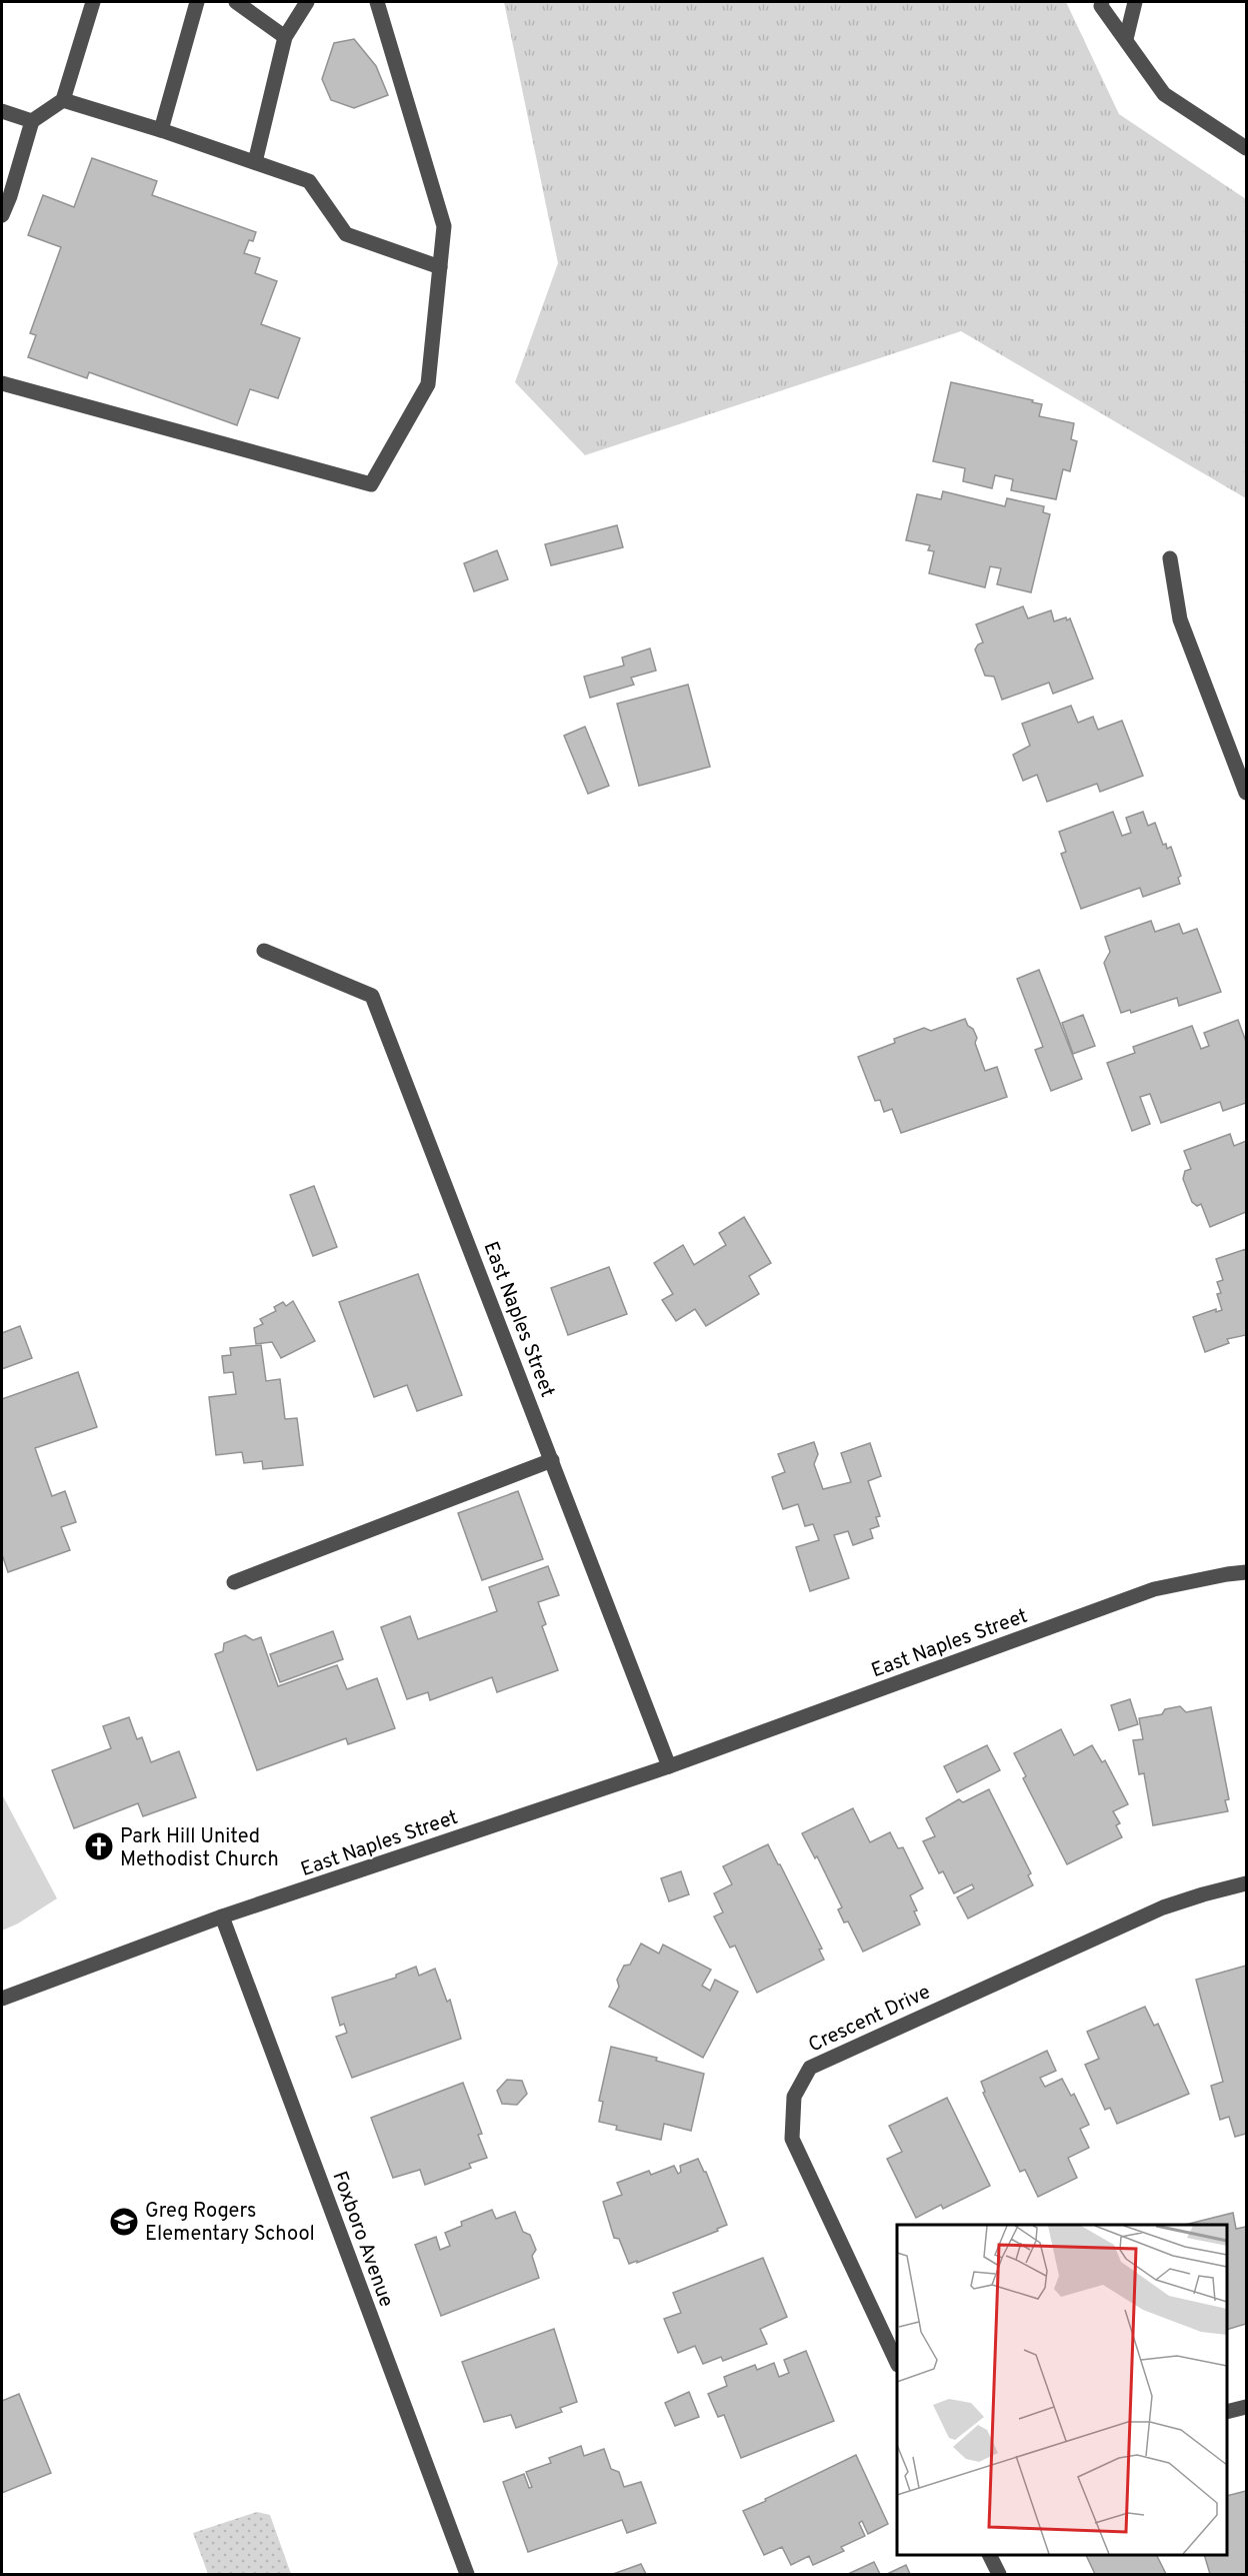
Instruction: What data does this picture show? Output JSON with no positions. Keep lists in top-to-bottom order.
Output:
{
  "streets": {
    "street": ["East Naples Street", "Crescent Drive", "Foxboro Avenue"]
  },
  "crossings": [
    ["East Naples Street", "Foxboro Avenue"]
  ],
  "places": {
    "church": ["Park Hill United Methodist Church"],
    "school or university": ["Greg Rogers Elementary School"]
  }
}
